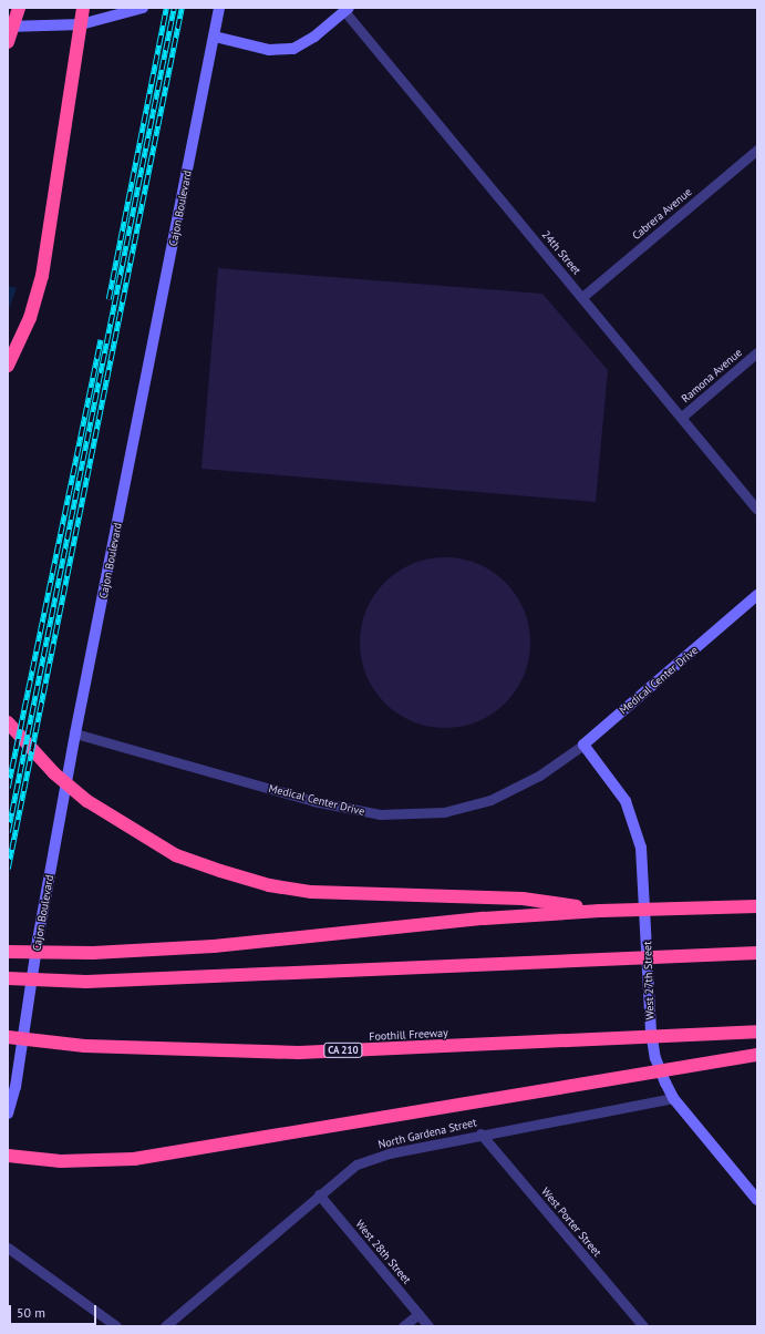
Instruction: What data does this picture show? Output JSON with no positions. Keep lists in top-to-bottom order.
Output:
{
  "streets": {
    "highway": ["Foothill Freeway", "CA 210"],
    "main road": ["Cajon Boulevard", "Medical Center Drive", "West 27th Street"],
    "street": [
      "Cabrera Avenue",
      "24th Street",
      "Ramona Avenue",
      "North Gardena Street",
      "West Porter Street",
      "West 28th Street"
    ]
  },
  "crossings": [
    ["Cajon Boulevard", "Medical Center Drive"],
    ["Cabrera Avenue", "24th Street"],
    ["24th Street", "Ramona Avenue"],
    ["Medical Center Drive", "West 27th Street"],
    ["West 27th Street", "North Gardena Street"],
    ["North Gardena Street", "West Porter Street"],
    ["North Gardena Street", "West 28th Street"]
  ],
  "scale_bar": "50 m"
}
